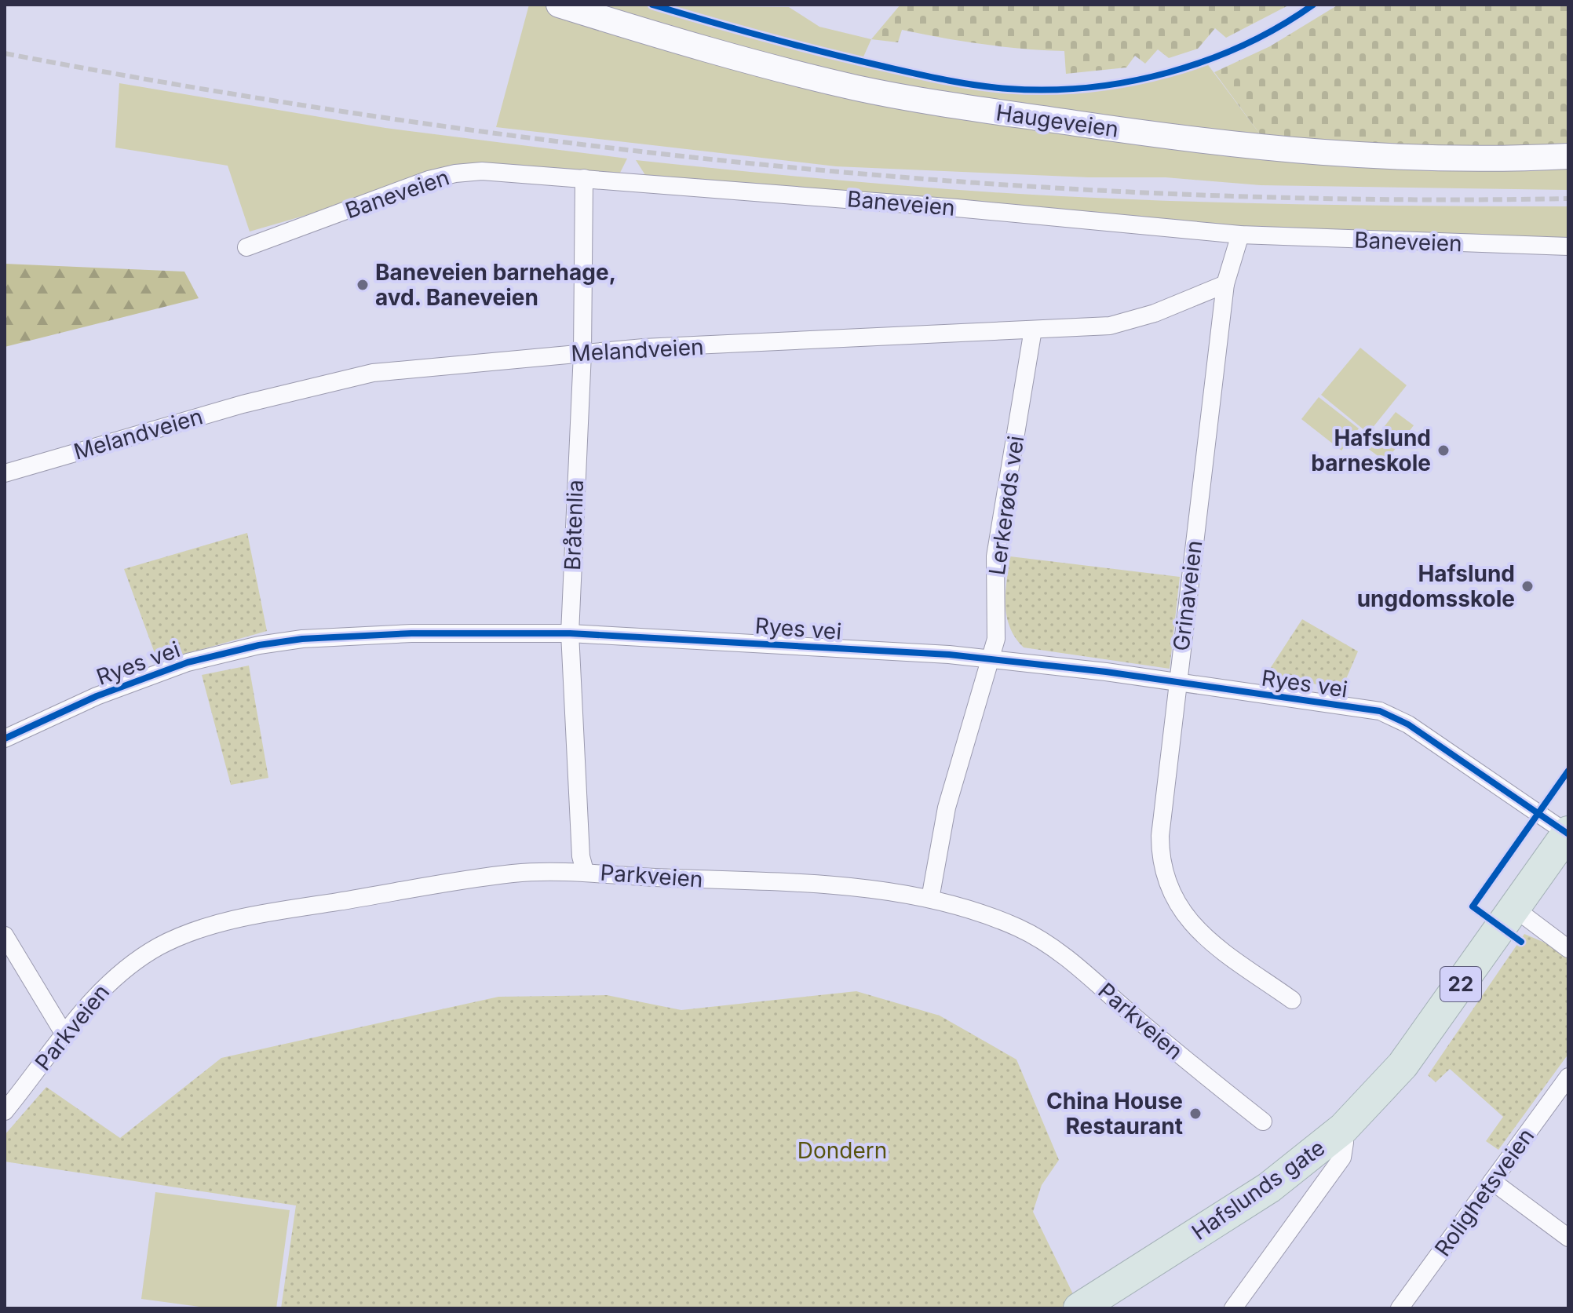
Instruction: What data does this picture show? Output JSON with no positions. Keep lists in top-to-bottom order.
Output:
{
  "streets": {
    "highway": ["22", "Hafslunds gate"],
    "main road": ["Haugeveien"],
    "street": [
      "Baneveien",
      "Melandveien",
      "Lerkerøds vei",
      "Bråtenlia",
      "Grinaveien",
      "Ryes vei",
      "Parkveien",
      "Rolighetsveien"
    ]
  },
  "crossings": [
    ["Baneveien", "Bråtenlia"],
    ["Melandveien", "Lerkerøds vei"],
    ["Melandveien", "Bråtenlia"],
    ["Melandveien", "Grinaveien"],
    ["Lerkerøds vei", "Ryes vei"],
    ["Lerkerøds vei", "Parkveien"],
    ["Bråtenlia", "Ryes vei"],
    ["Bråtenlia", "Parkveien"],
    ["Grinaveien", "Ryes vei"],
    ["Ryes vei", "Hafslunds gate"]
  ],
  "parks": ["Dondern"],
  "places": [
    "Baneveien barnehage, avd. Baneveien",
    "Hafslund barneskole",
    "Hafslund ungdomsskole",
    "China House Restaurant"
  ]
}
